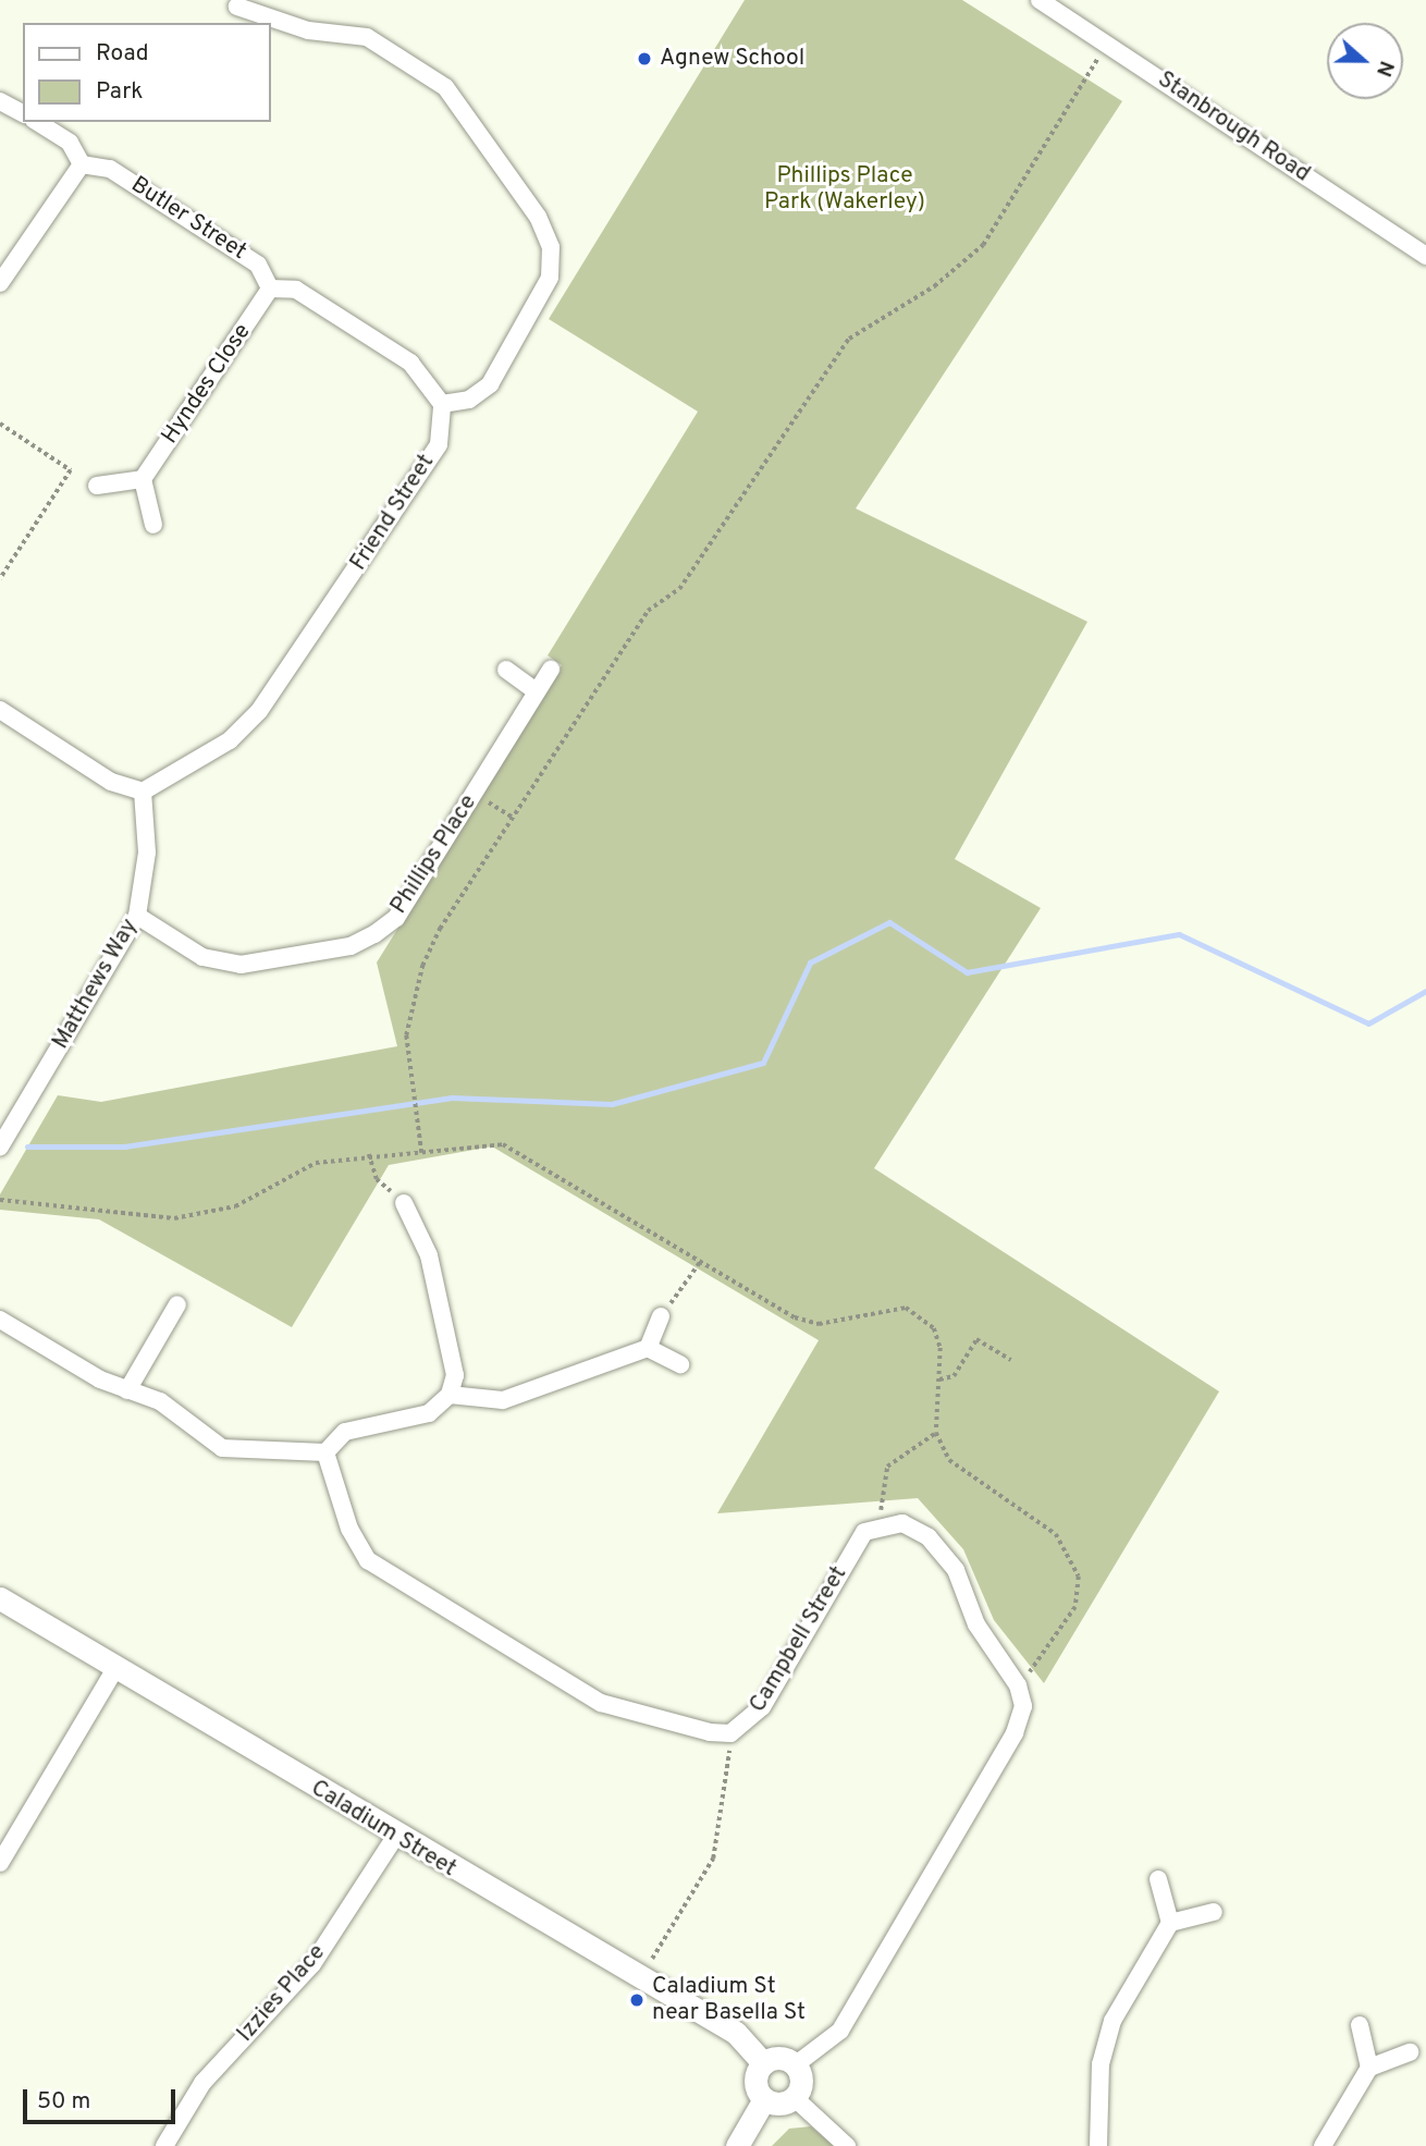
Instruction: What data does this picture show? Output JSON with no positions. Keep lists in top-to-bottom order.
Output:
{
  "streets": {
    "street": [
      "Stanbrough Road",
      "Butler Street",
      "Hyndes Close",
      "Friend Street",
      "Phillips Place",
      "Matthews Way",
      "Campbell Street",
      "Caladium Street",
      "Izzies Place"
    ]
  },
  "crossings": [
    ["Butler Street", "Hyndes Close"],
    ["Friend Street", "Matthews Way"],
    ["Phillips Place", "Matthews Way"],
    ["Caladium Street", "Izzies Place"]
  ],
  "parks": ["Phillips Place Park (Wakerley)"],
  "places": ["Agnew School", "Caladium St near Basella St"],
  "legend": ["Road", "Park"],
  "scale_bar": "50 m",
  "north": "right"
}
